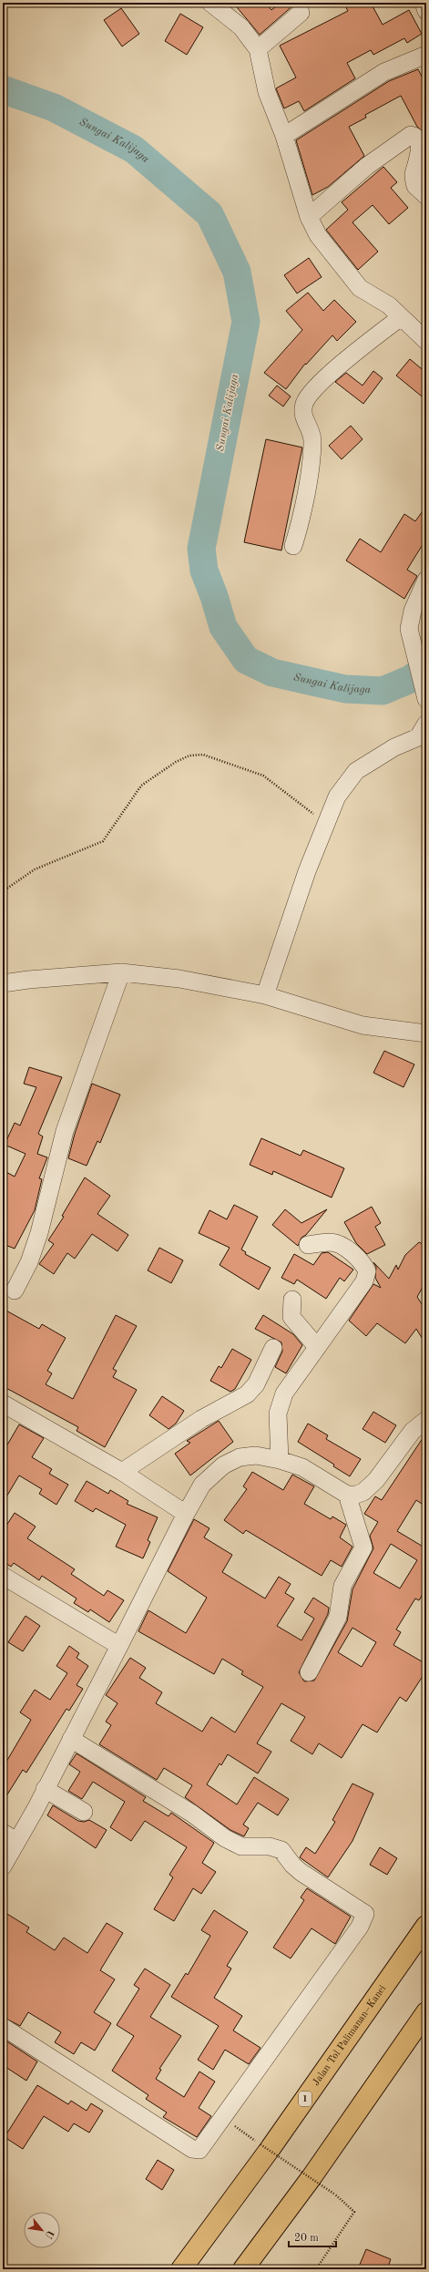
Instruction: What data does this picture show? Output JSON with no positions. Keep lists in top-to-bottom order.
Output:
{
  "streets": {
    "highway": ["Jalan Tol Palimanan–Kanci", "1"]
  },
  "water": ["Sungai Kalijaga"],
  "scale_bar": "20 m",
  "north": "bottom right"
}
